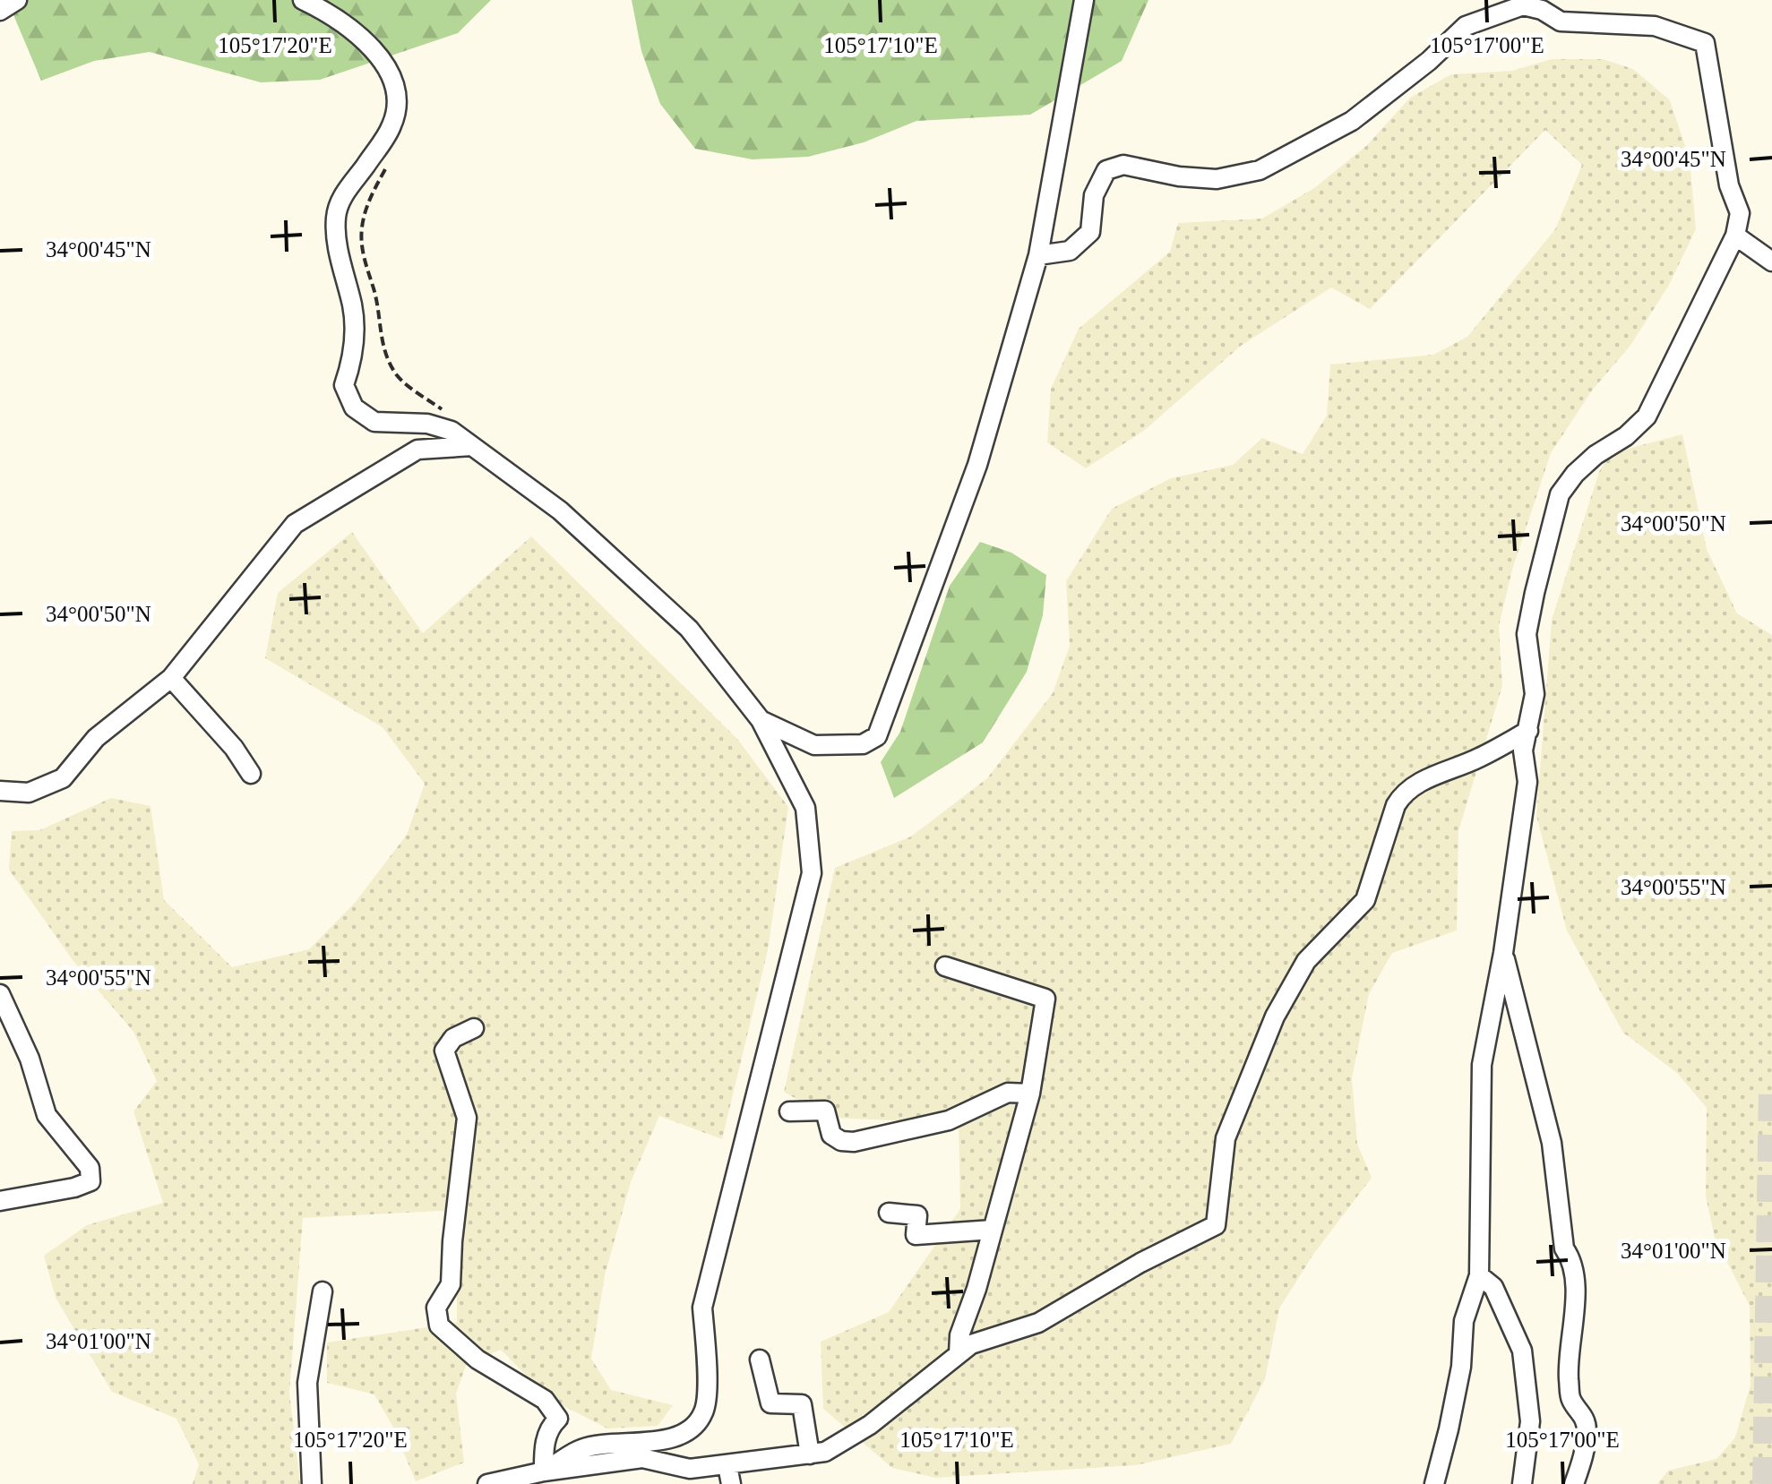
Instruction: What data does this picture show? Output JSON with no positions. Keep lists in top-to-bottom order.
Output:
{
  "coordinates": [
    "105°17'20\"E",
    "105°17'10\"E",
    "105°17'00\"E",
    "34°00'45\"N",
    "34°00'50\"N",
    "34°00'55\"N",
    "34°01'00\"N"
  ]
}
